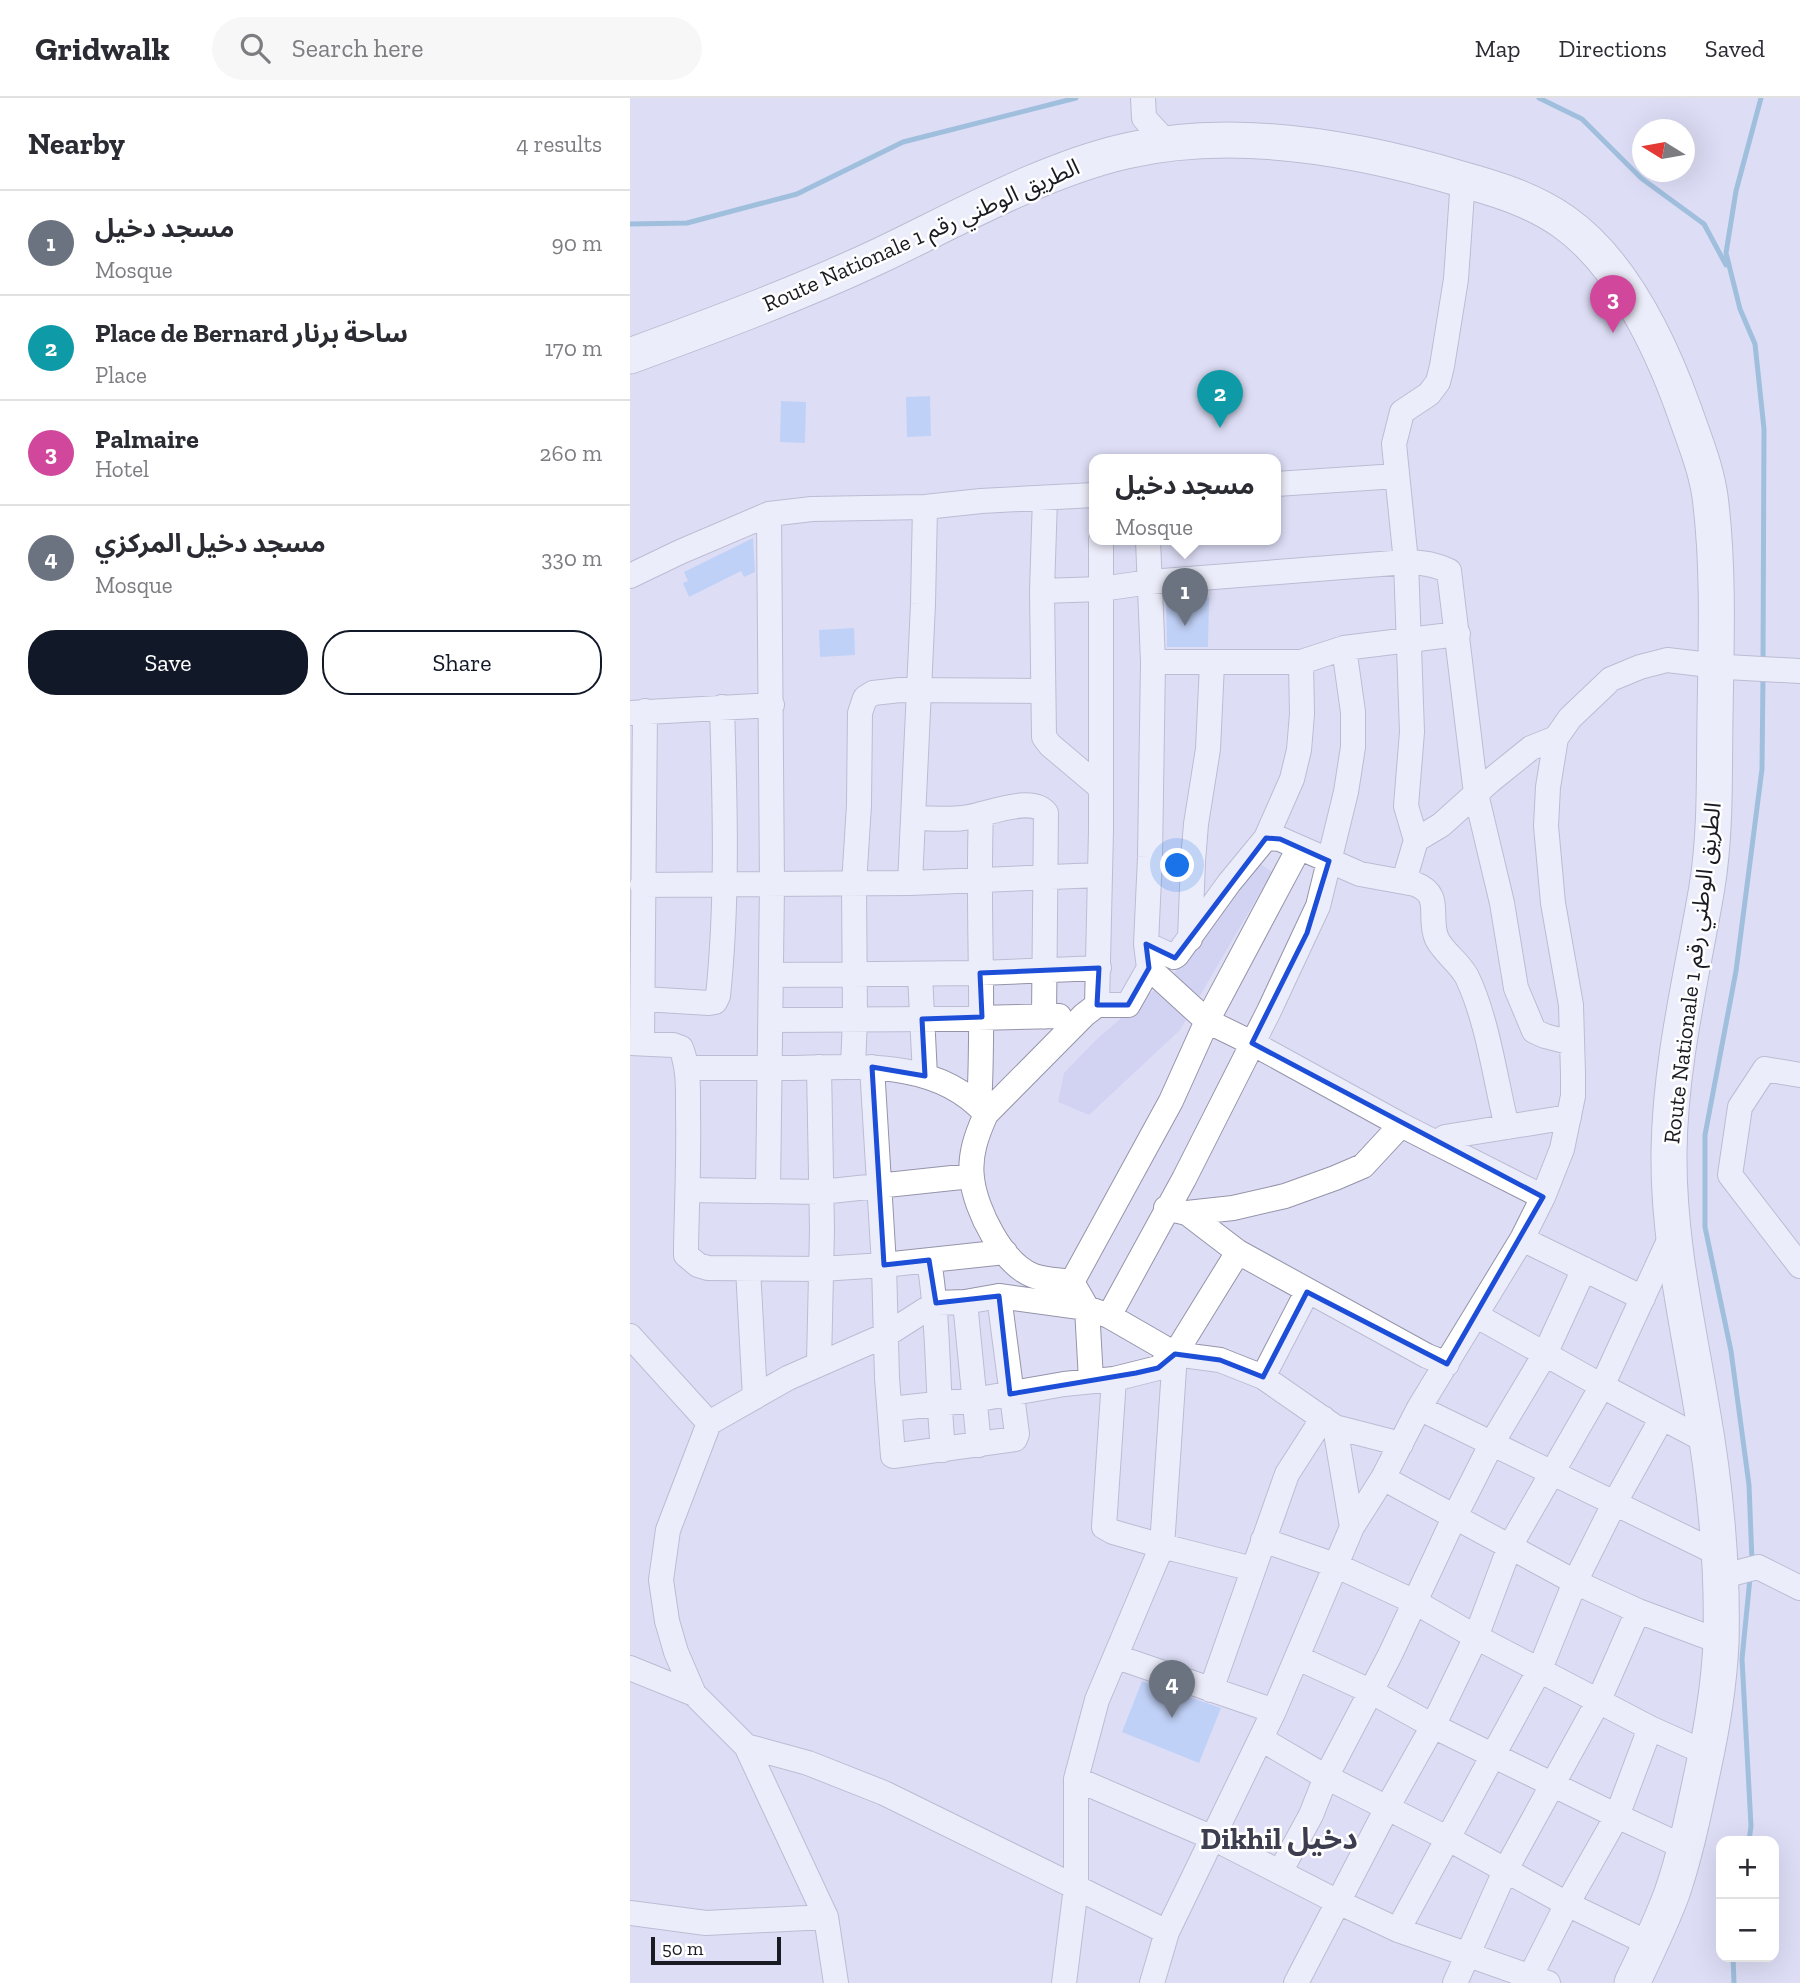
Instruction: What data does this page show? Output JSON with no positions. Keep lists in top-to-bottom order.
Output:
{
  "streets": {
    "highway": ["Route Nationale الطريق الوطني رقم 1"]
  },
  "districts": ["Dikhil دخيل"],
  "scale_bar": "50 m",
  "north": "left",
  "page": {
    "header": "Gridwalk",
    "search": "Search here",
    "nav": ["Map", "Directions", "Saved"],
    "heading": ["Nearby", "4 results"],
    "list": [
      {
        "mark": "1",
        "name": "مسجد دخيل",
        "note": "Mosque",
        "value": "90 m"
      },
      {
        "mark": "2",
        "name": "Place de Bernard ساحة برنار",
        "note": "Place",
        "value": "170 m"
      },
      {
        "mark": "3",
        "name": "Palmaire",
        "note": "Hotel",
        "value": "260 m"
      },
      {
        "mark": "4",
        "name": "مسجد دخيل المركزي",
        "note": "Mosque",
        "value": "330 m"
      }
    ],
    "pins": [
      "3",
      "2",
      "1",
      "4"
    ],
    "popup": ["مسجد دخيل", "Mosque"],
    "buttons": ["Save", "Share"],
    "map_buttons": ["+", "−"],
    "scale": "50 m"
  }
}
